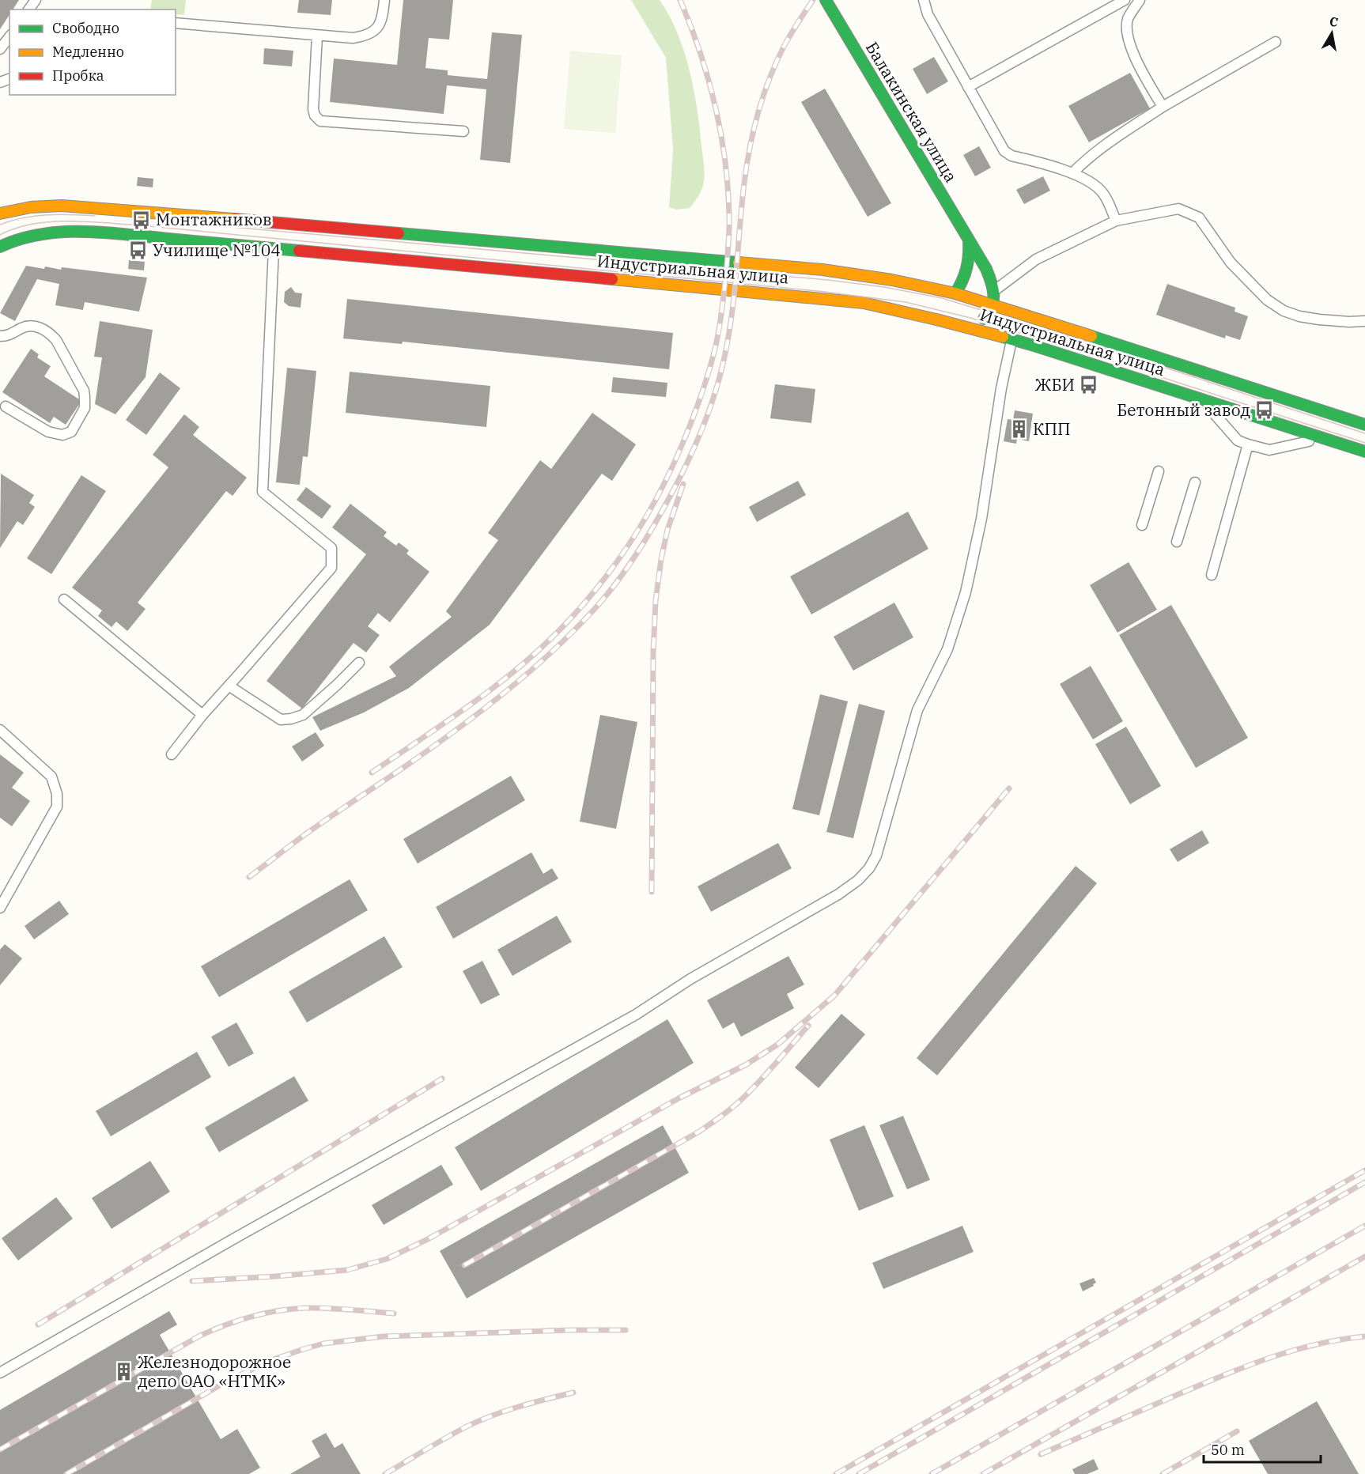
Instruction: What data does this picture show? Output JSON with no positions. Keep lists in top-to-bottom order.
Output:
{
  "streets": {
    "main road": ["Балакинская улица", "Индустриальная улица"]
  },
  "places": {
    "bus stop": [
      "Монтажников",
      "Училище №104",
      "ЖБИ",
      "Бетонный завод"
    ],
    "building": ["КПП", "Железнодорожное депо ОАО «НТМК»"]
  },
  "legend": ["Свободно", "Медленно", "Пробка"],
  "scale_bar": "50 m",
  "north": "top"
}
